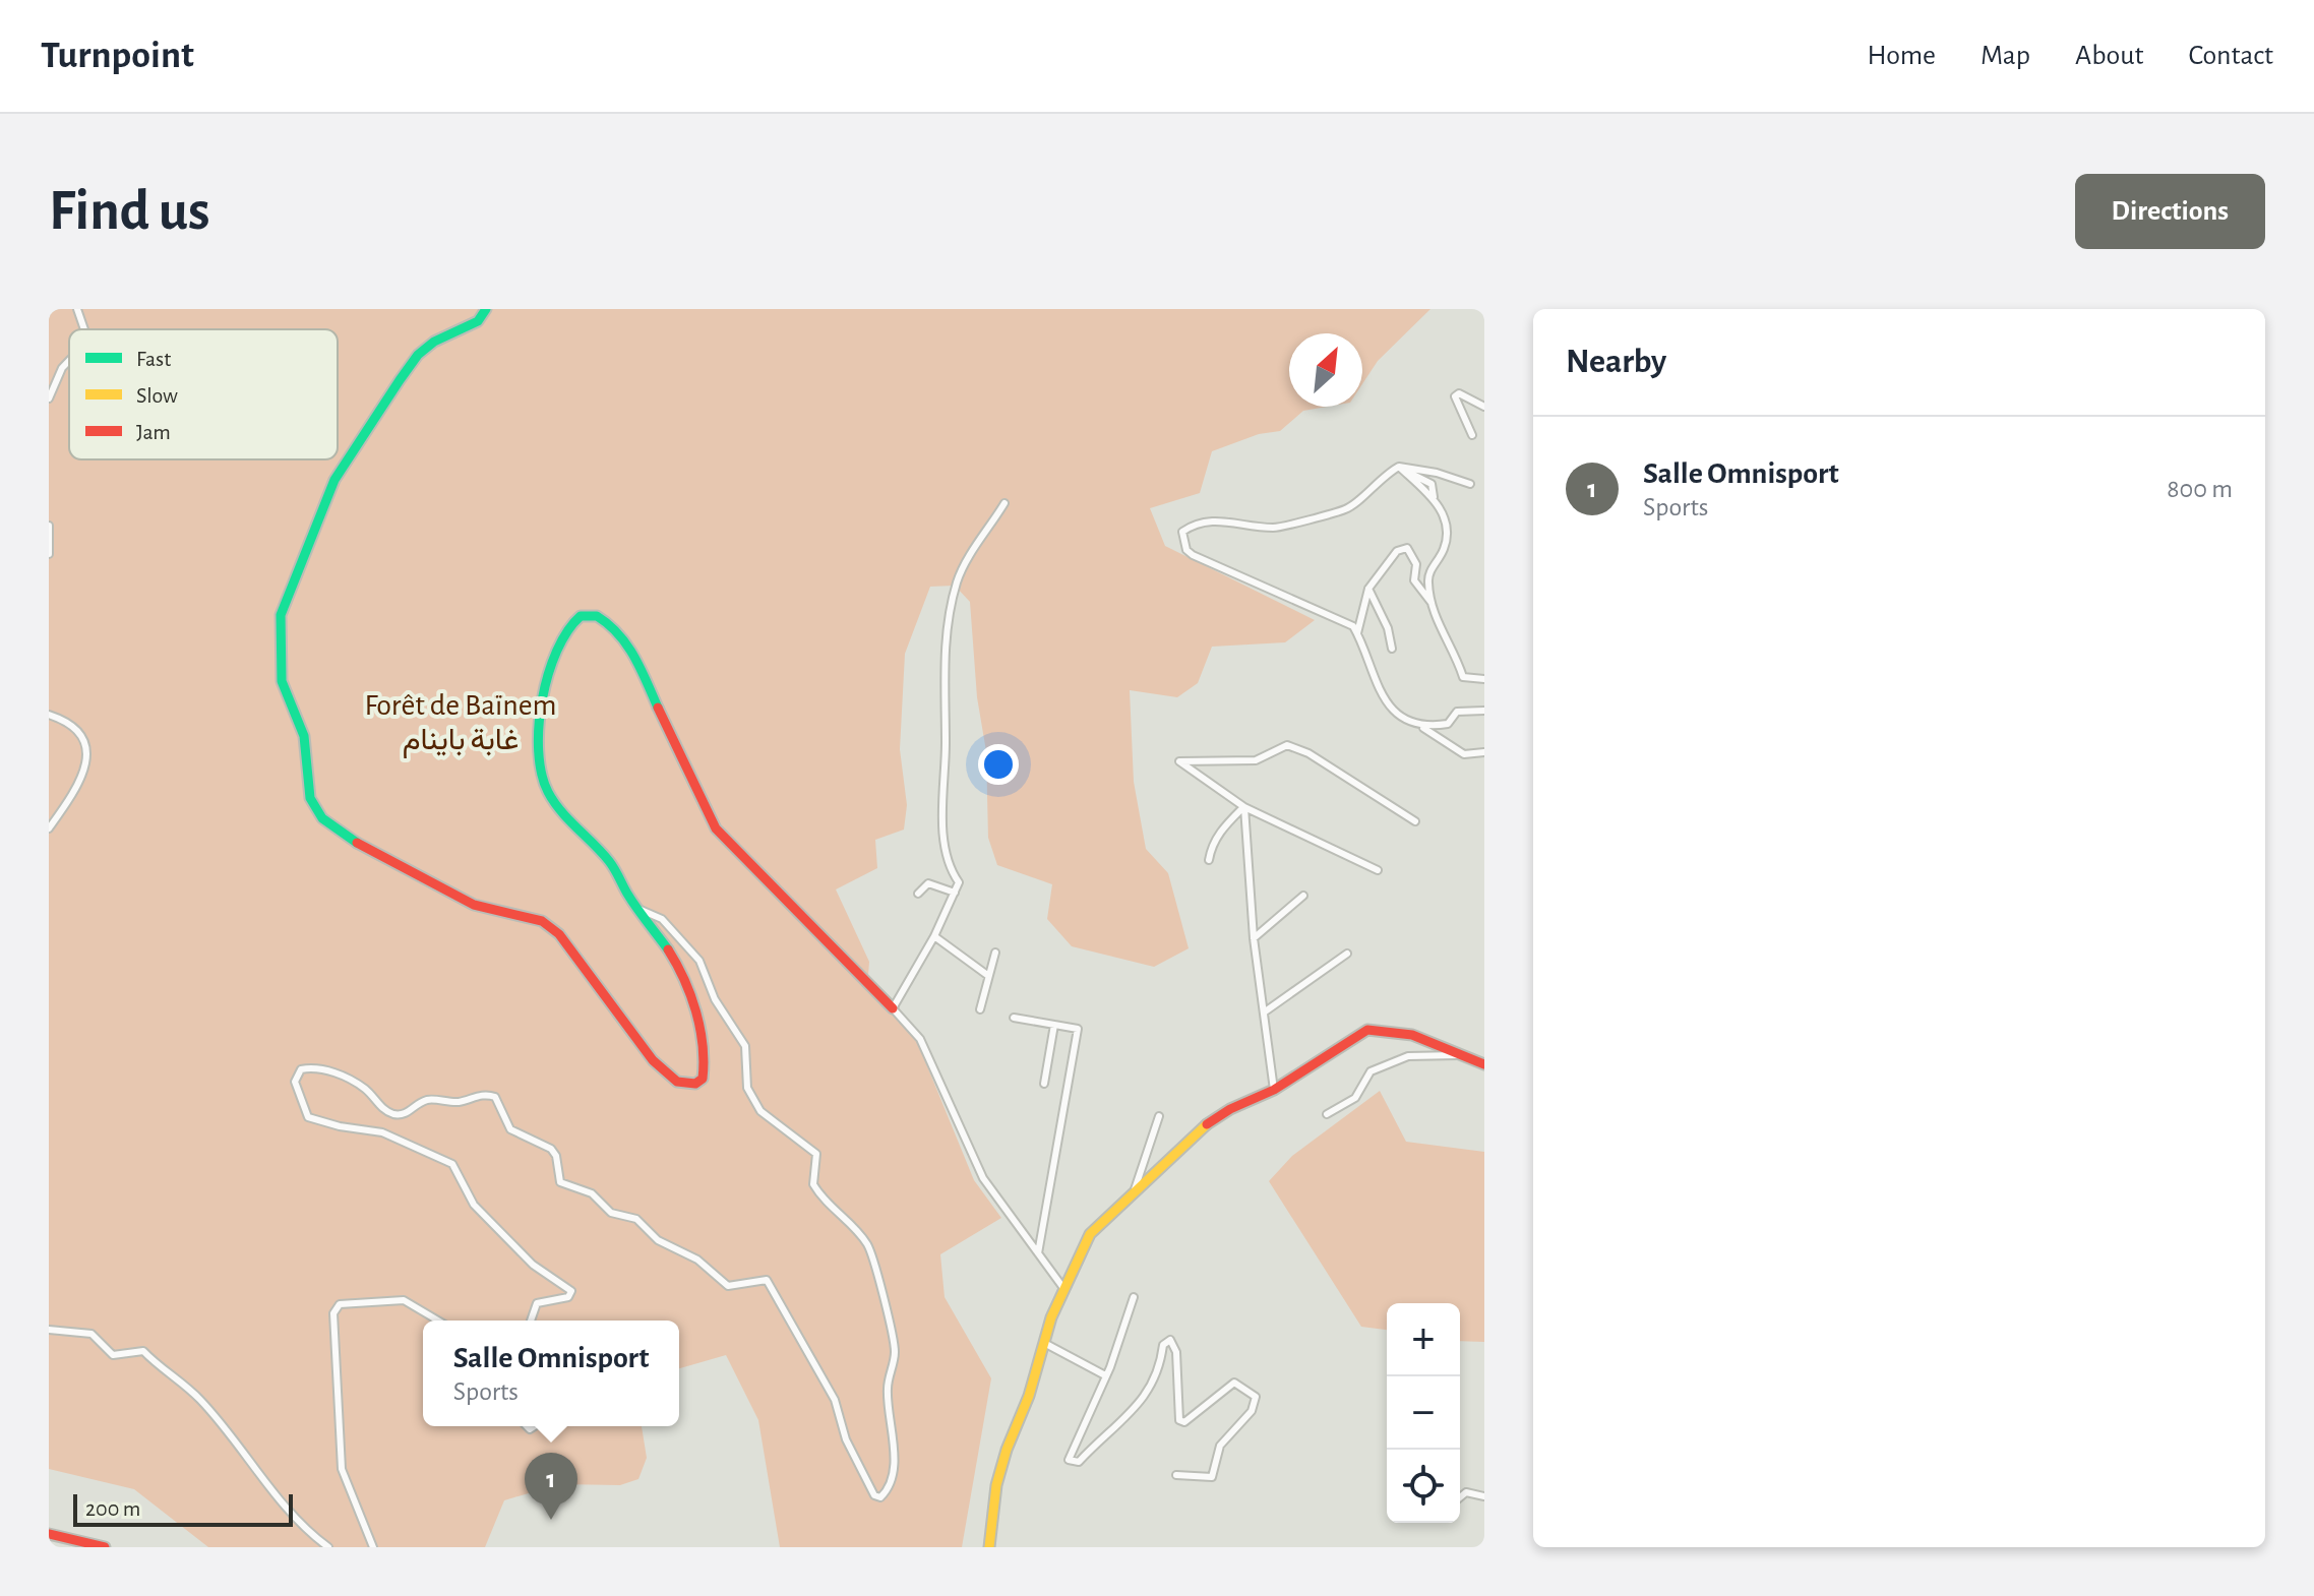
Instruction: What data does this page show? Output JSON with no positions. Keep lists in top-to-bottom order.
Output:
{
  "parks": ["Forêt de Baïnem غابة باينام"],
  "legend": ["Fast", "Slow", "Jam"],
  "scale_bar": "200 m",
  "north": "top right",
  "page": {
    "header": "Turnpoint",
    "nav": [
      "Home",
      "Map",
      "About",
      "Contact"
    ],
    "buttons": "Directions",
    "title": "Find us",
    "heading": "Nearby",
    "list": [
      {
        "mark": "1",
        "name": "Salle Omnisport",
        "note": "Sports",
        "value": "800 m"
      }
    ],
    "map_buttons": ["+", "−"],
    "popup": ["Salle Omnisport", "Sports"],
    "pins": "1",
    "scale": "200 m"
  }
}
